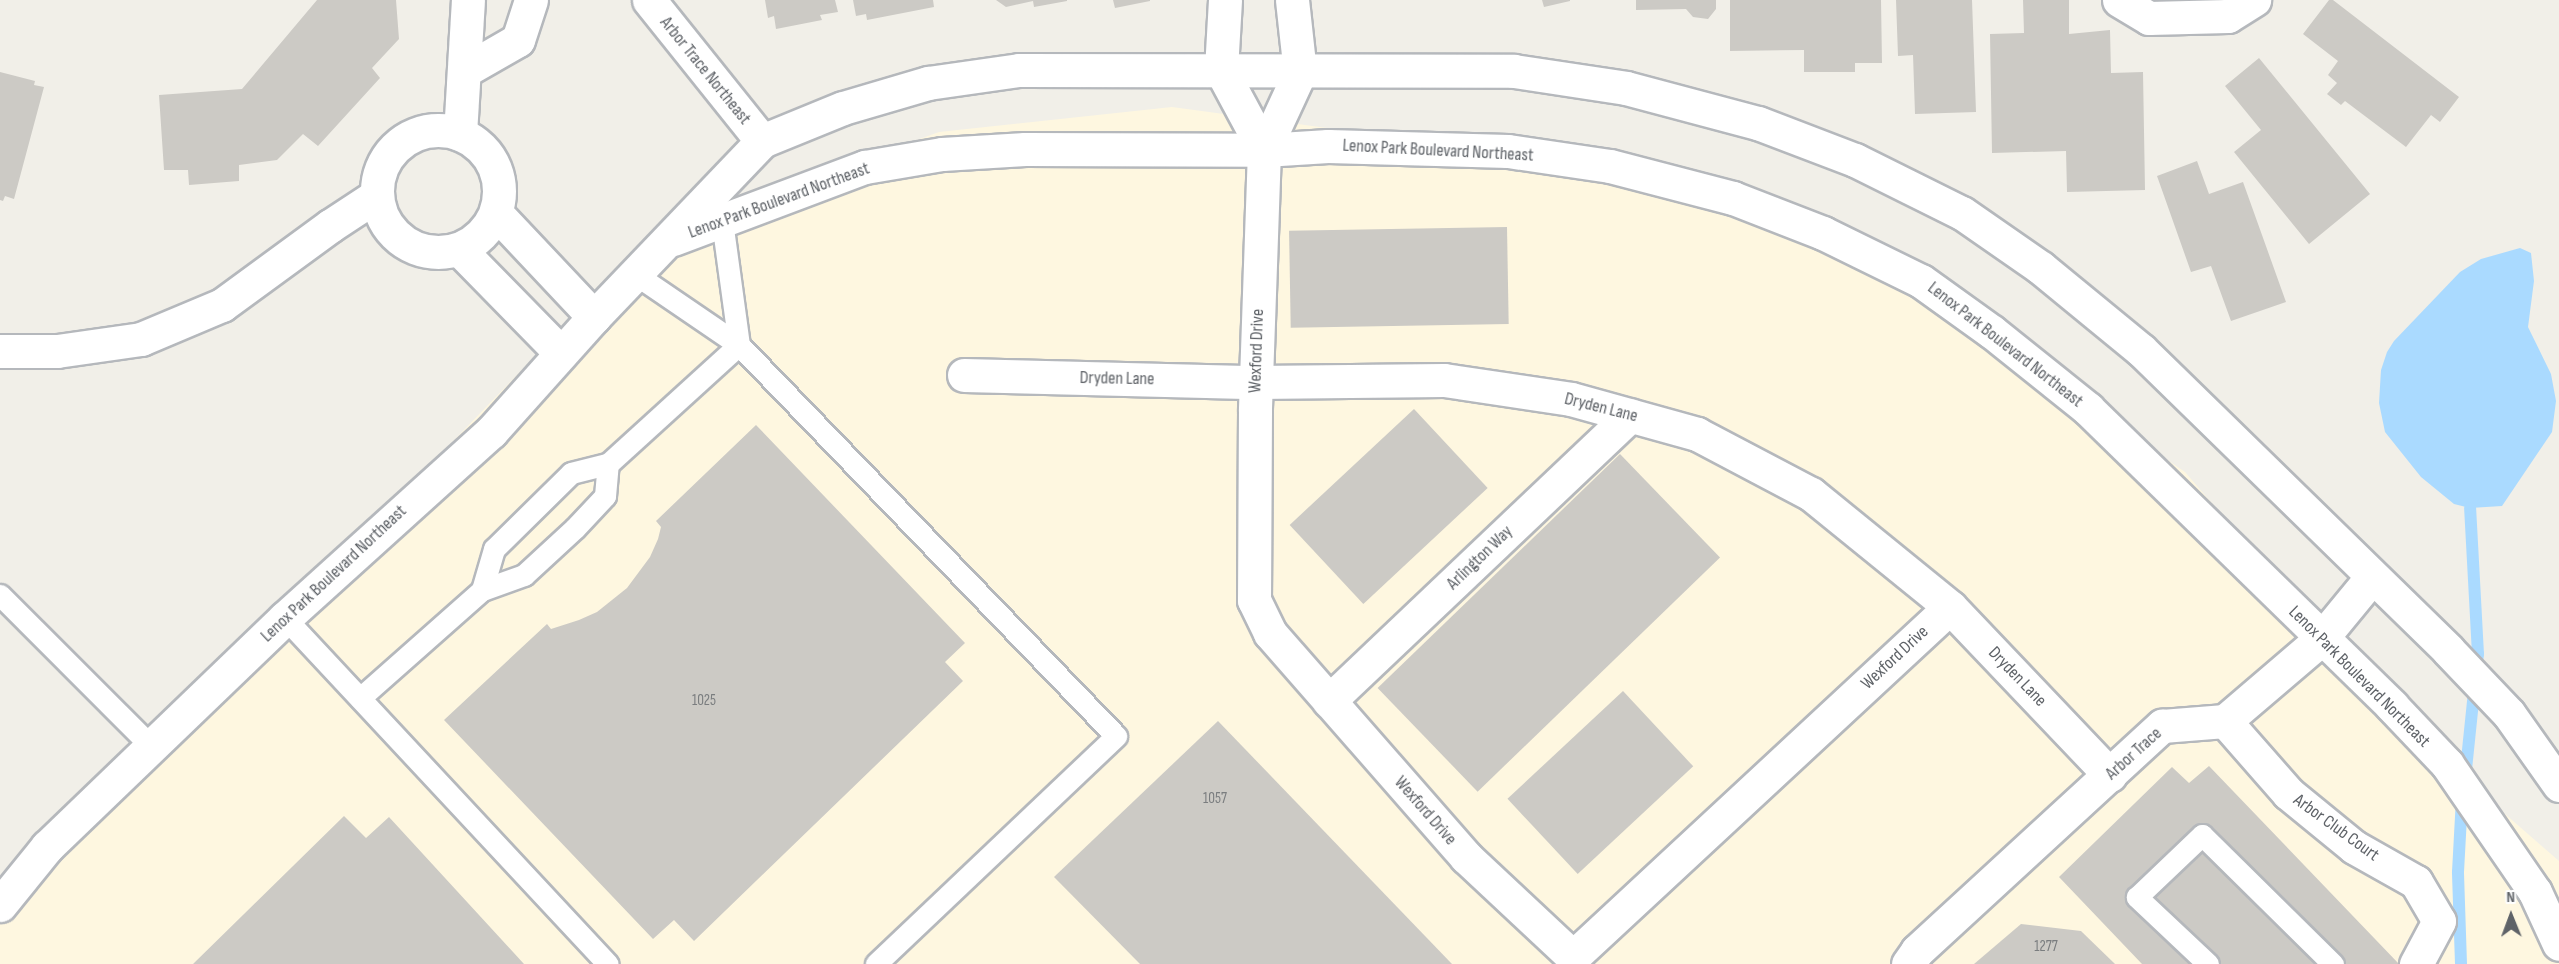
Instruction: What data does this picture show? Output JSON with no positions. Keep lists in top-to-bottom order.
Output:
{
  "streets": {
    "street": [
      "Arbor Trace Northeast",
      "Lenox Park Boulevard Northeast",
      "Wexford Drive",
      "Dryden Lane",
      "Arlington Way",
      "Arbor Trace",
      "Arbor Club Court"
    ]
  },
  "crossings": [
    ["Arbor Trace Northeast", "Lenox Park Boulevard Northeast"],
    ["Lenox Park Boulevard Northeast", "Wexford Drive"],
    ["Wexford Drive", "Dryden Lane"],
    ["Wexford Drive", "Arlington Way"],
    ["Dryden Lane", "Arlington Way"],
    ["Dryden Lane", "Arbor Trace"],
    ["Arbor Trace", "Arbor Club Court"]
  ],
  "house_numbers": ["1025", "1057", "1277"],
  "north": "top"
}
